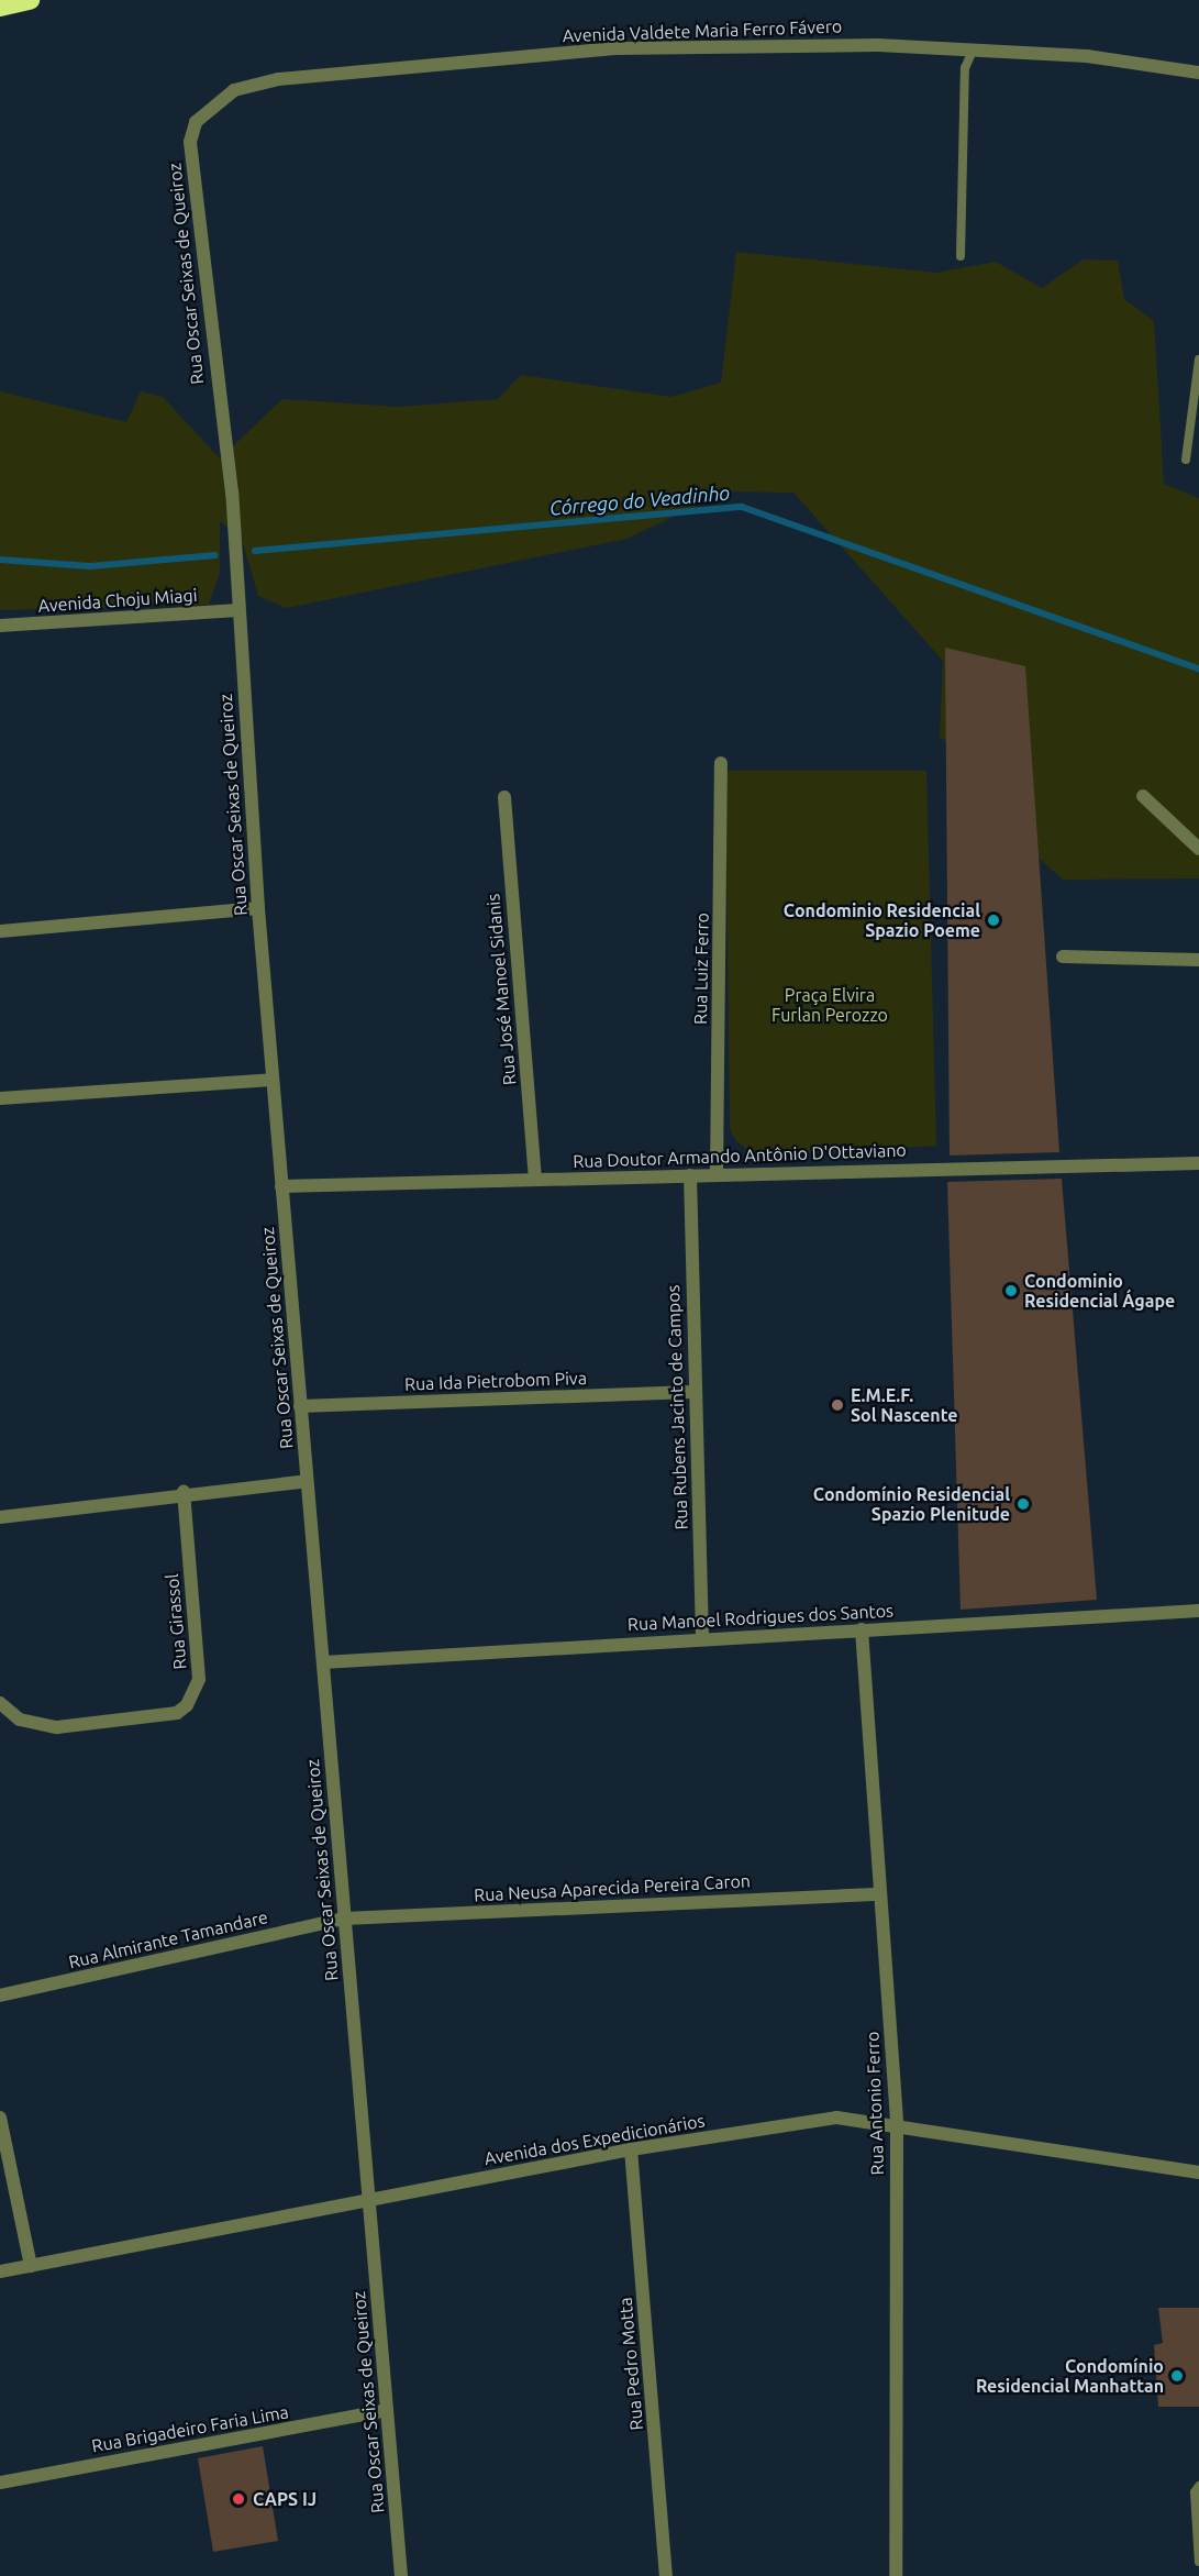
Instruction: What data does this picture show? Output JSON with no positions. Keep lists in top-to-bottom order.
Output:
{
  "streets": {
    "street": [
      "Avenida Valdete Maria Ferro Fávero",
      "Rua Oscar Seixas de Queiroz",
      "Avenida Choju Miagi",
      "Rua Luiz Ferro",
      "Rua José Manoel Sidanis",
      "Rua Doutor Armando Antônio D'Ottaviano",
      "Rua Ida Pietrobom Piva",
      "Rua Rubens Jacinto de Campos",
      "Rua Manoel Rodrigues dos Santos",
      "Rua Girassol",
      "Rua Neusa Aparecida Pereira Caron",
      "Rua Almirante Tamandare",
      "Rua Antonio Ferro",
      "Avenida dos Expedicionários",
      "Rua Pedro Motta",
      "Rua Brigadeiro Faria Lima"
    ]
  },
  "crossings": [
    ["Avenida Valdete Maria Ferro Fávero", "Rua Oscar Seixas de Queiroz"],
    ["Rua Oscar Seixas de Queiroz", "Avenida Choju Miagi"],
    ["Rua Oscar Seixas de Queiroz", "Rua Doutor Armando Antônio D'Ottaviano"],
    ["Rua Oscar Seixas de Queiroz", "Rua Ida Pietrobom Piva"],
    ["Rua Oscar Seixas de Queiroz", "Rua Manoel Rodrigues dos Santos"],
    ["Rua Oscar Seixas de Queiroz", "Rua Neusa Aparecida Pereira Caron"],
    ["Rua Oscar Seixas de Queiroz", "Rua Almirante Tamandare"],
    ["Rua Oscar Seixas de Queiroz", "Avenida dos Expedicionários"],
    ["Rua Oscar Seixas de Queiroz", "Rua Brigadeiro Faria Lima"],
    ["Rua Luiz Ferro", "Rua Doutor Armando Antônio D'Ottaviano"],
    ["Rua José Manoel Sidanis", "Rua Doutor Armando Antônio D'Ottaviano"],
    ["Rua Doutor Armando Antônio D'Ottaviano", "Rua Rubens Jacinto de Campos"],
    ["Rua Ida Pietrobom Piva", "Rua Rubens Jacinto de Campos"],
    ["Rua Rubens Jacinto de Campos", "Rua Manoel Rodrigues dos Santos"],
    ["Rua Manoel Rodrigues dos Santos", "Rua Antonio Ferro"],
    ["Rua Neusa Aparecida Pereira Caron", "Rua Almirante Tamandare"],
    ["Rua Neusa Aparecida Pereira Caron", "Rua Antonio Ferro"],
    ["Rua Antonio Ferro", "Avenida dos Expedicionários"],
    ["Avenida dos Expedicionários", "Rua Pedro Motta"]
  ],
  "water": ["Córrego do Veadinho"],
  "parks": ["Praça Elvira Furlan Perozzo"],
  "places": [
    "Condominio Residencial Spazio Poeme",
    "Condominio Residencial Ágape",
    "E.M.E.F. Sol Nascente",
    "Condomínio Residencial Spazio Plenitude",
    "Condomínio Residencial Manhattan",
    "CAPS IJ"
  ]
}
